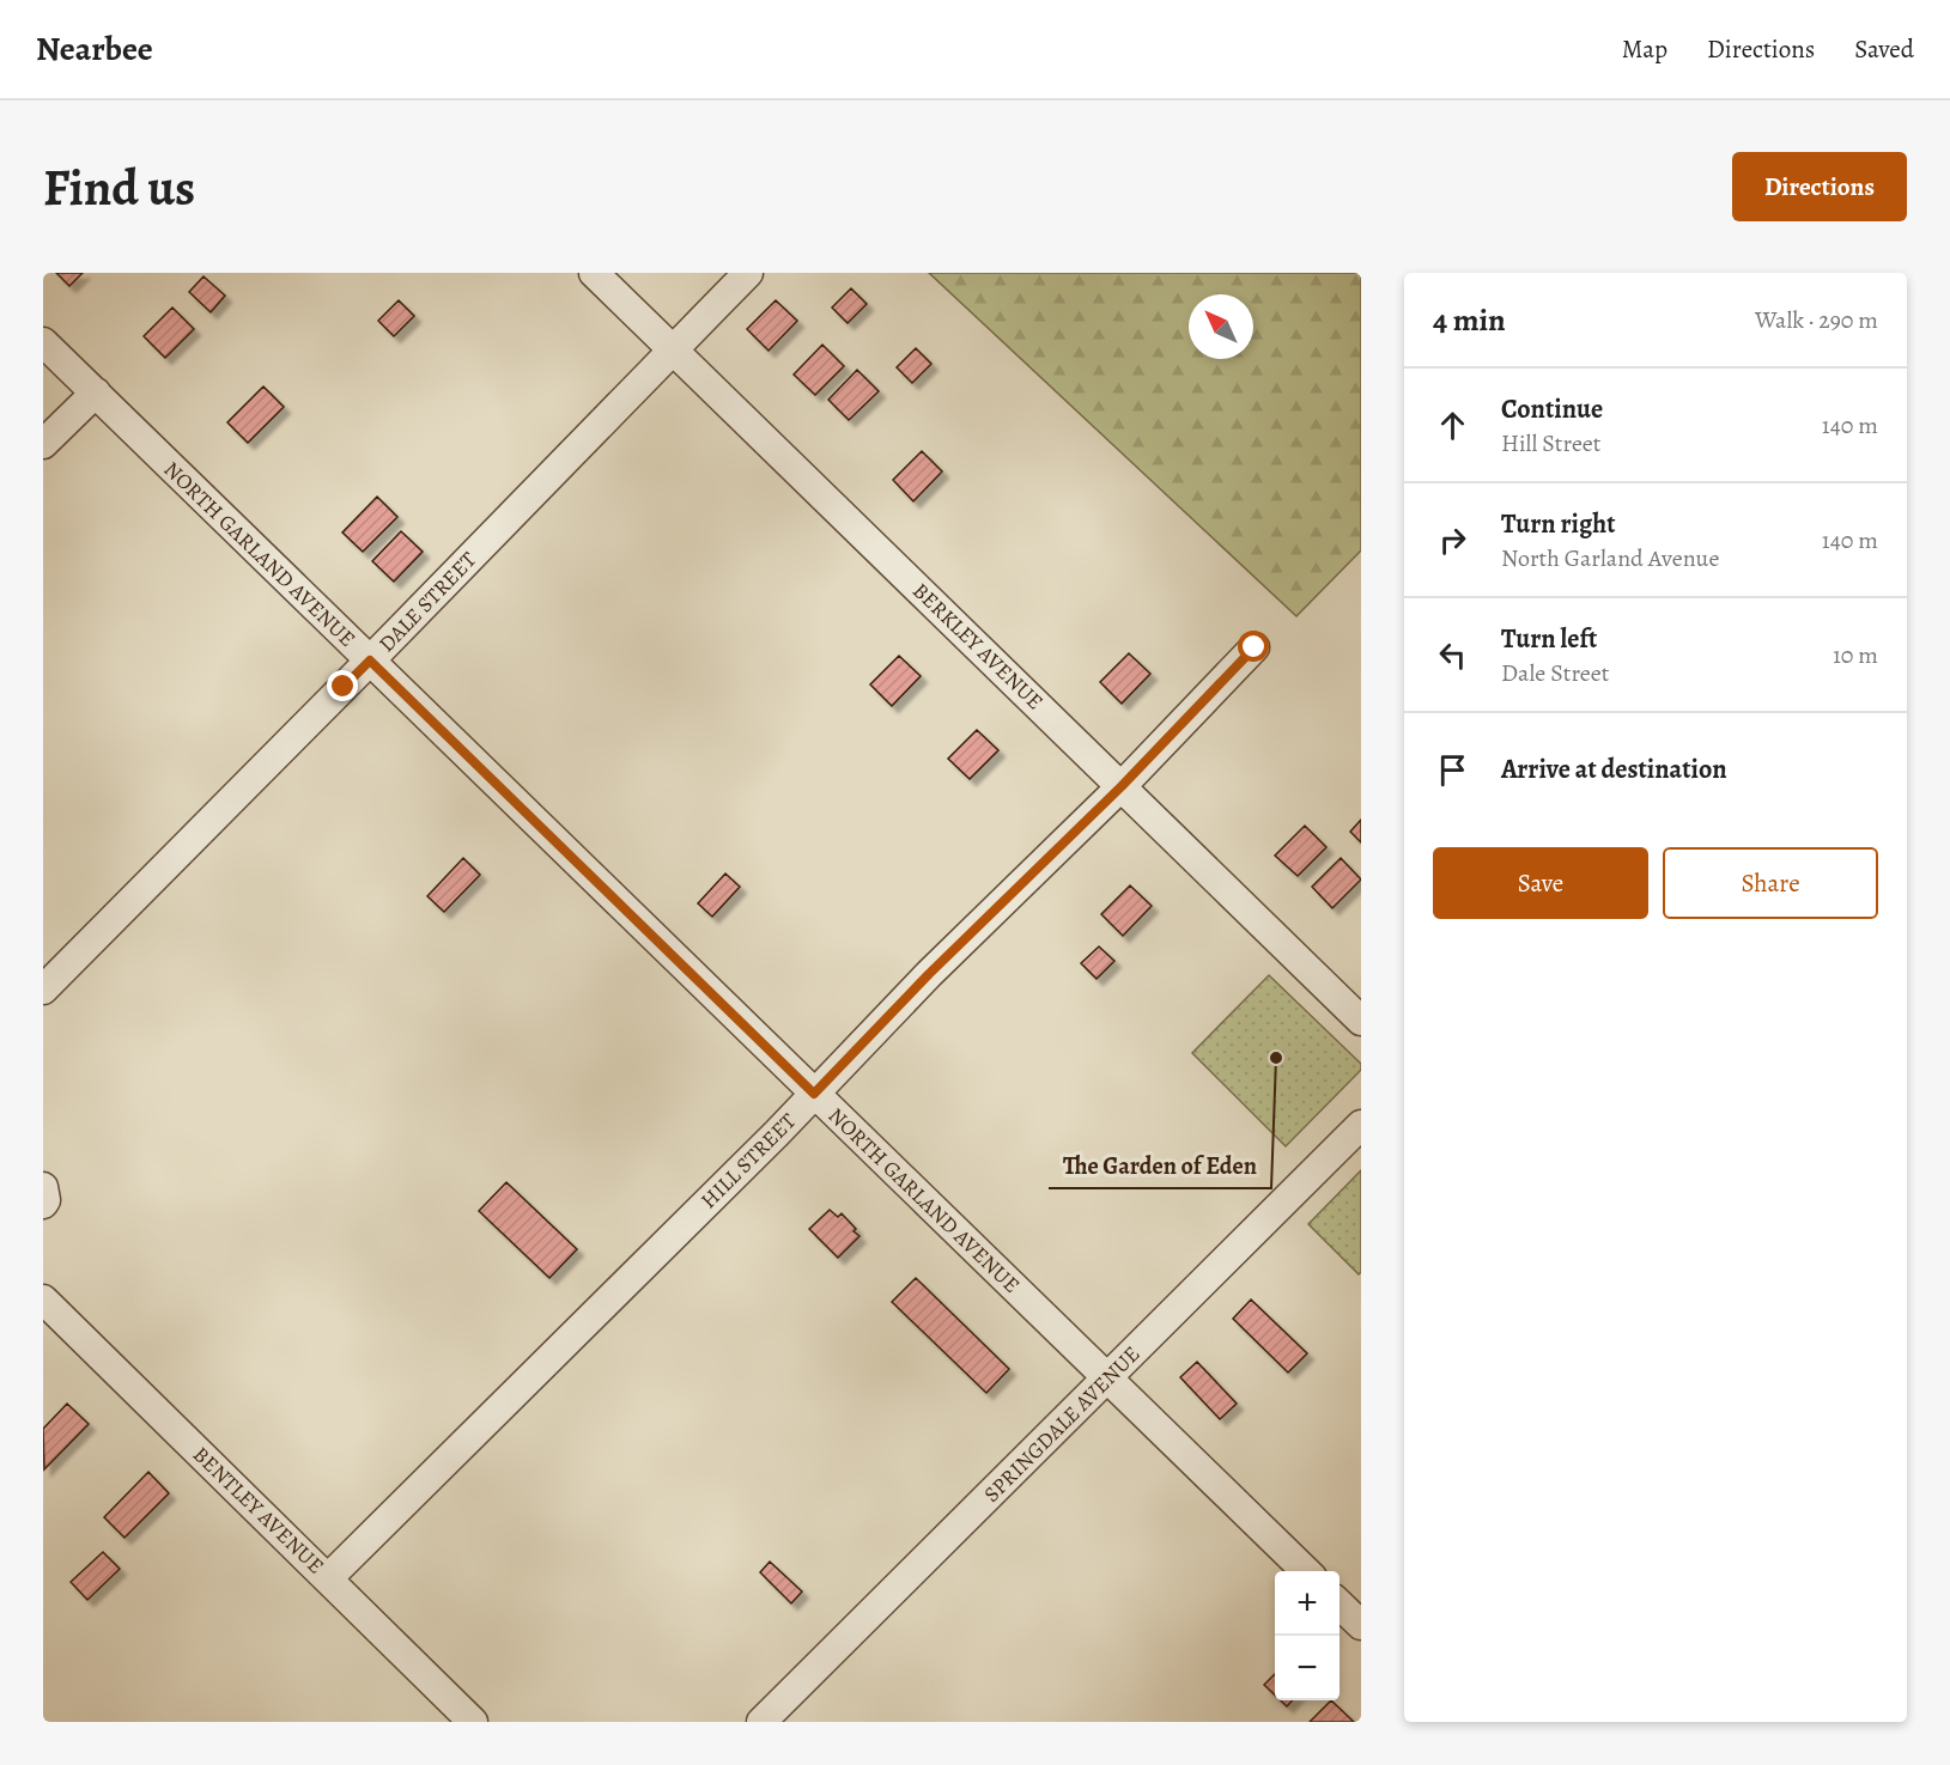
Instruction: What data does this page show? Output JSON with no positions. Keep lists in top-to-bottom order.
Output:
{
  "streets": {
    "street": [
      "NORTH GARLAND AVENUE",
      "DALE STREET",
      "BERKLEY AVENUE",
      "HILL STREET",
      "SPRINGDALE AVENUE",
      "BENTLEY AVENUE"
    ]
  },
  "crossings": [
    ["NORTH GARLAND AVENUE", "DALE STREET"],
    ["NORTH GARLAND AVENUE", "HILL STREET"],
    ["NORTH GARLAND AVENUE", "SPRINGDALE AVENUE"],
    ["DALE STREET", "BERKLEY AVENUE"],
    ["BERKLEY AVENUE", "HILL STREET"],
    ["HILL STREET", "BENTLEY AVENUE"]
  ],
  "places": ["The Garden of Eden"],
  "north": "top left",
  "page": {
    "header": "Nearbee",
    "nav": ["Map", "Directions", "Saved"],
    "buttons": [
      "Directions",
      ["Save", "Share"]
    ],
    "title": "Find us",
    "heading": ["4 min", "Walk · 290 m"],
    "list": [
      ["Continue", "Hill Street", "140 m"],
      ["Turn right", "North Garland Avenue", "140 m"],
      ["Turn left", "Dale Street", "10 m"],
      "Arrive at destination"
    ],
    "map_buttons": ["+", "−"]
  }
}
